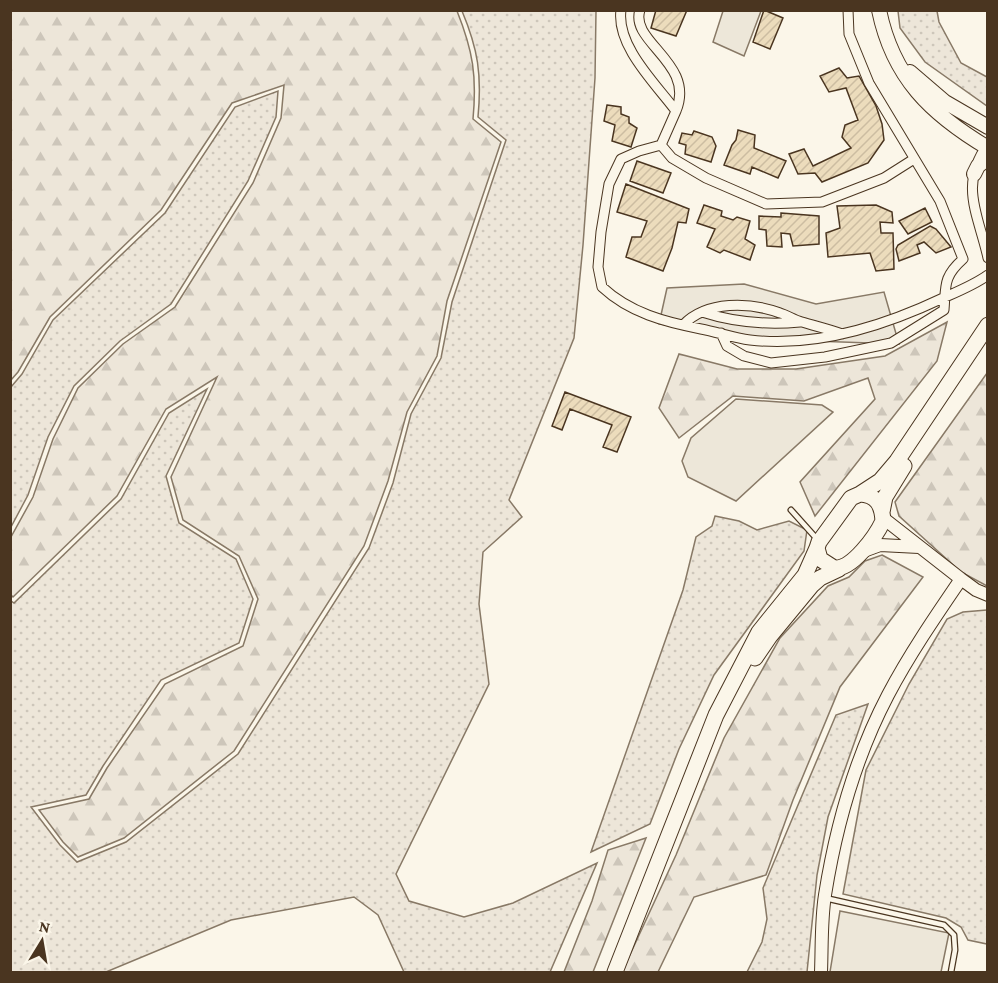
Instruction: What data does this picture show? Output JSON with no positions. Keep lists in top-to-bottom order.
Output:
{
  "north": "top"
}
